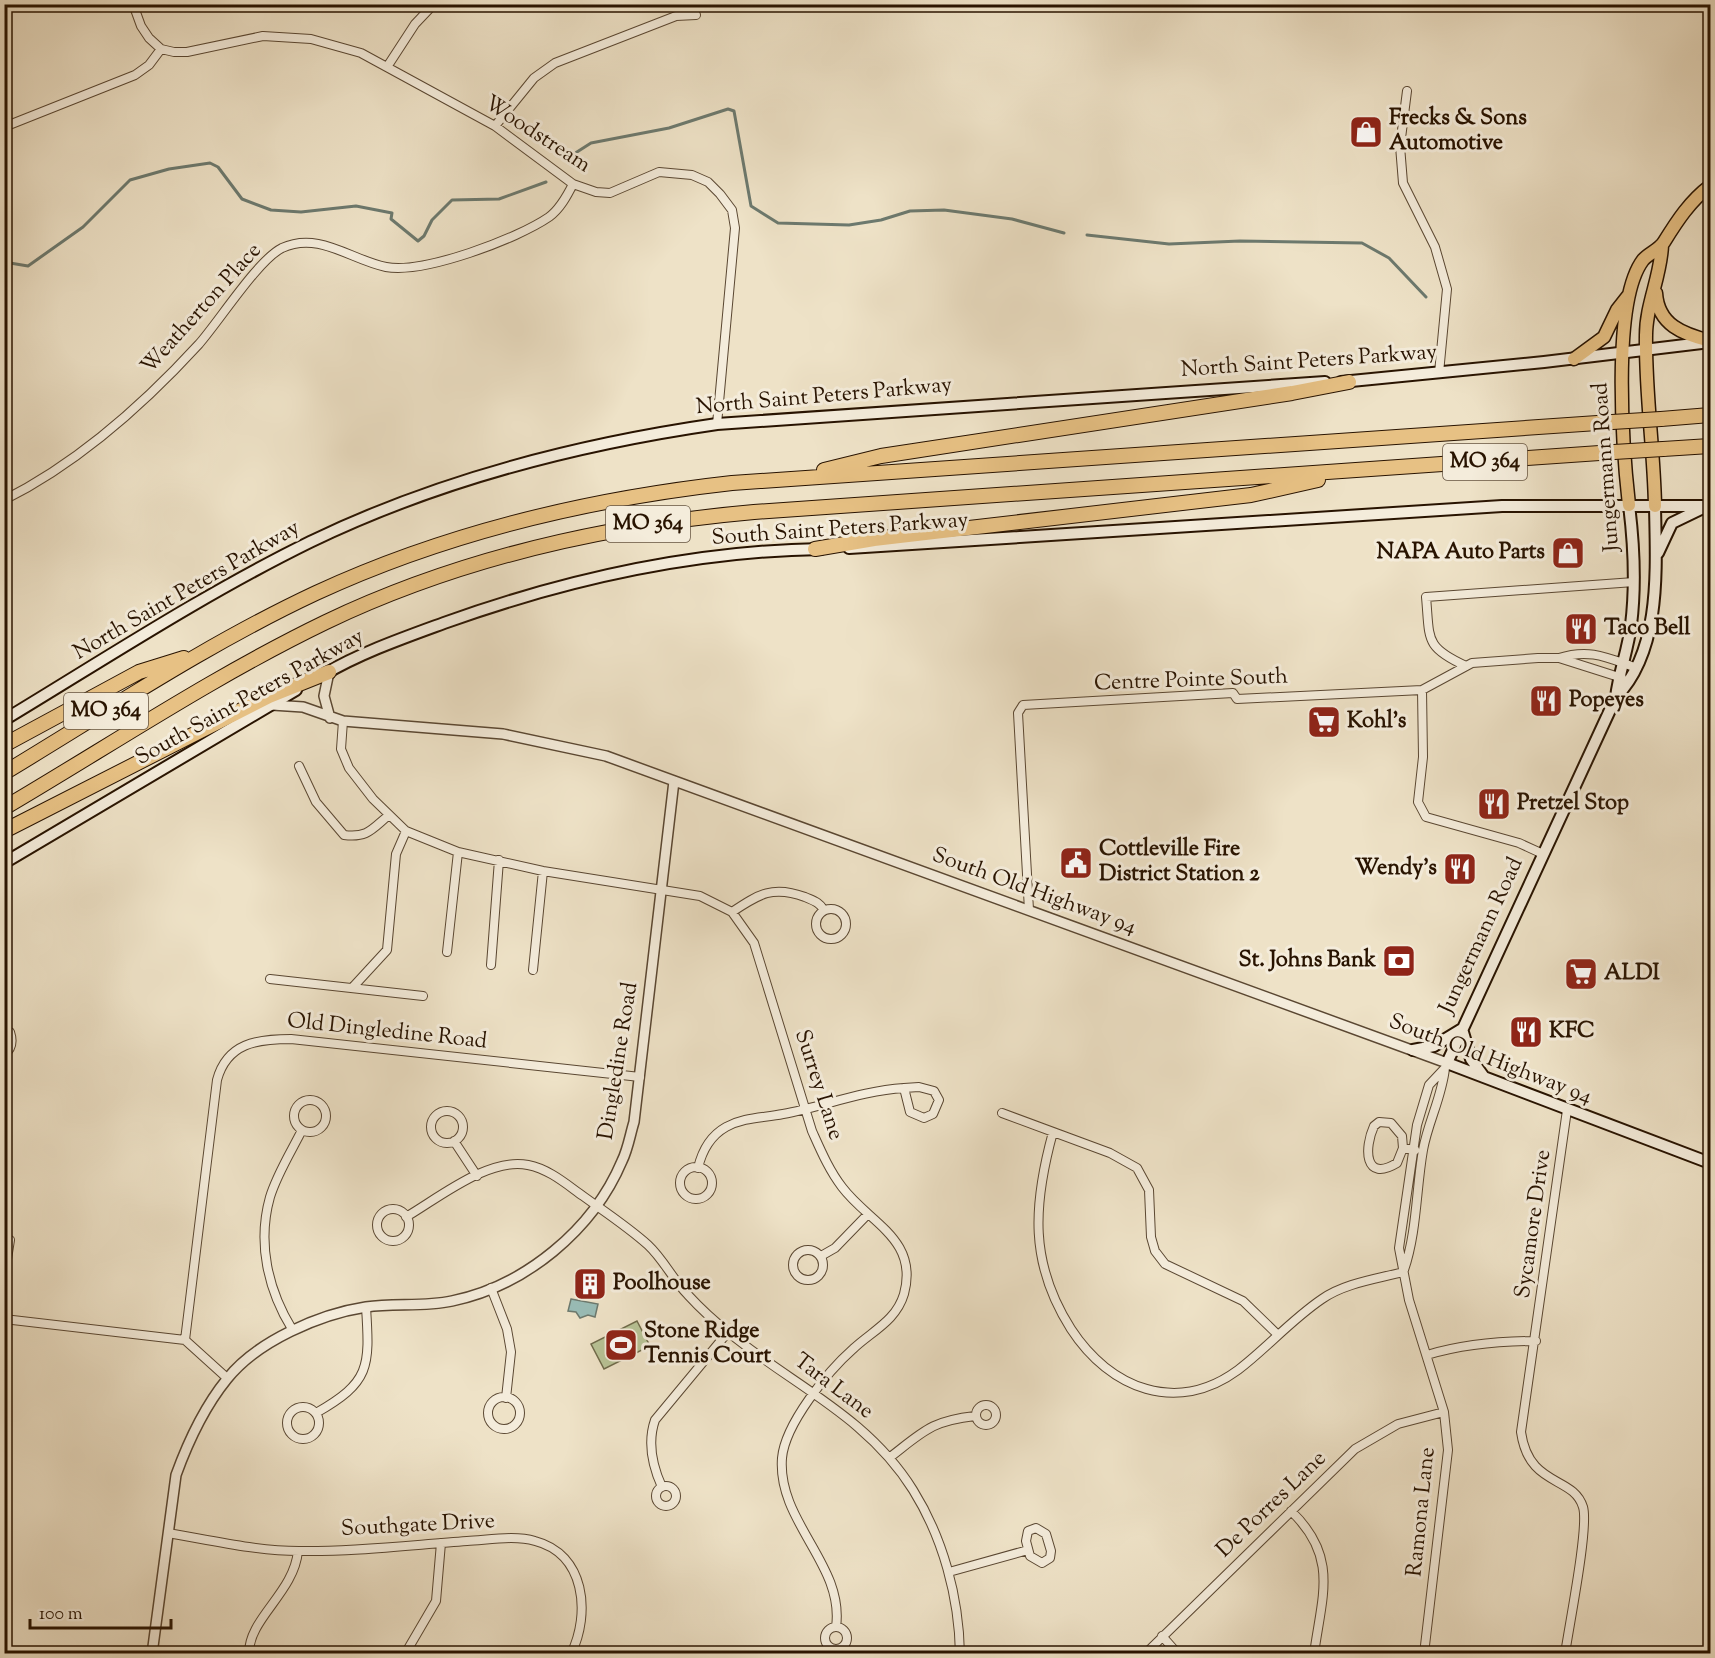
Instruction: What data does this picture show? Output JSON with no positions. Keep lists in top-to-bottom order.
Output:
{
  "streets": {
    "highway": ["MO 364"],
    "main road": [
      "North Saint Peters Parkway",
      "Jungermann Road",
      "South Saint Peters Parkway",
      "South Old Highway 94"
    ],
    "street": [
      "Woodstream",
      "Weatherton Place",
      "Centre Pointe South",
      "Old Dingledine Road",
      "Dingledine Road",
      "Surrey Lane",
      "Sycamore Drive",
      "Tara Lane",
      "De Porres Lane",
      "Ramona Lane",
      "Southgate Drive"
    ]
  },
  "crossings": [
    ["Woodstream", "Weatherton Place"],
    ["Woodstream", "North Saint Peters Parkway"],
    ["North Saint Peters Parkway", "Jungermann Road"],
    ["Jungermann Road", "South Saint Peters Parkway"],
    ["Jungermann Road", "Centre Pointe South"],
    ["Jungermann Road", "South Old Highway 94"],
    ["Jungermann Road", "Ramona Lane"],
    ["South Saint Peters Parkway", "South Old Highway 94"],
    ["Centre Pointe South", "South Old Highway 94"],
    ["South Old Highway 94", "Dingledine Road"],
    ["South Old Highway 94", "Sycamore Drive"],
    ["South Old Highway 94", "Ramona Lane"],
    ["Old Dingledine Road", "Dingledine Road"],
    ["Dingledine Road", "Tara Lane"],
    ["Dingledine Road", "Southgate Drive"],
    ["Surrey Lane", "Tara Lane"],
    ["De Porres Lane", "Ramona Lane"]
  ],
  "places": {
    "shop": ["Frecks & Sons Automotive", "NAPA Auto Parts"],
    "restaurant": [
      "Taco Bell",
      "Popeyes",
      "Pretzel Stop",
      "Wendy's",
      "KFC"
    ],
    "supermarket": ["Kohl's", "ALDI"],
    "public building": ["Cottleville Fire District Station 2"],
    "bank": ["St. Johns Bank"],
    "building": ["Poolhouse"],
    "sports": ["Stone Ridge Tennis Court"]
  },
  "scale_bar": "100 m"
}
